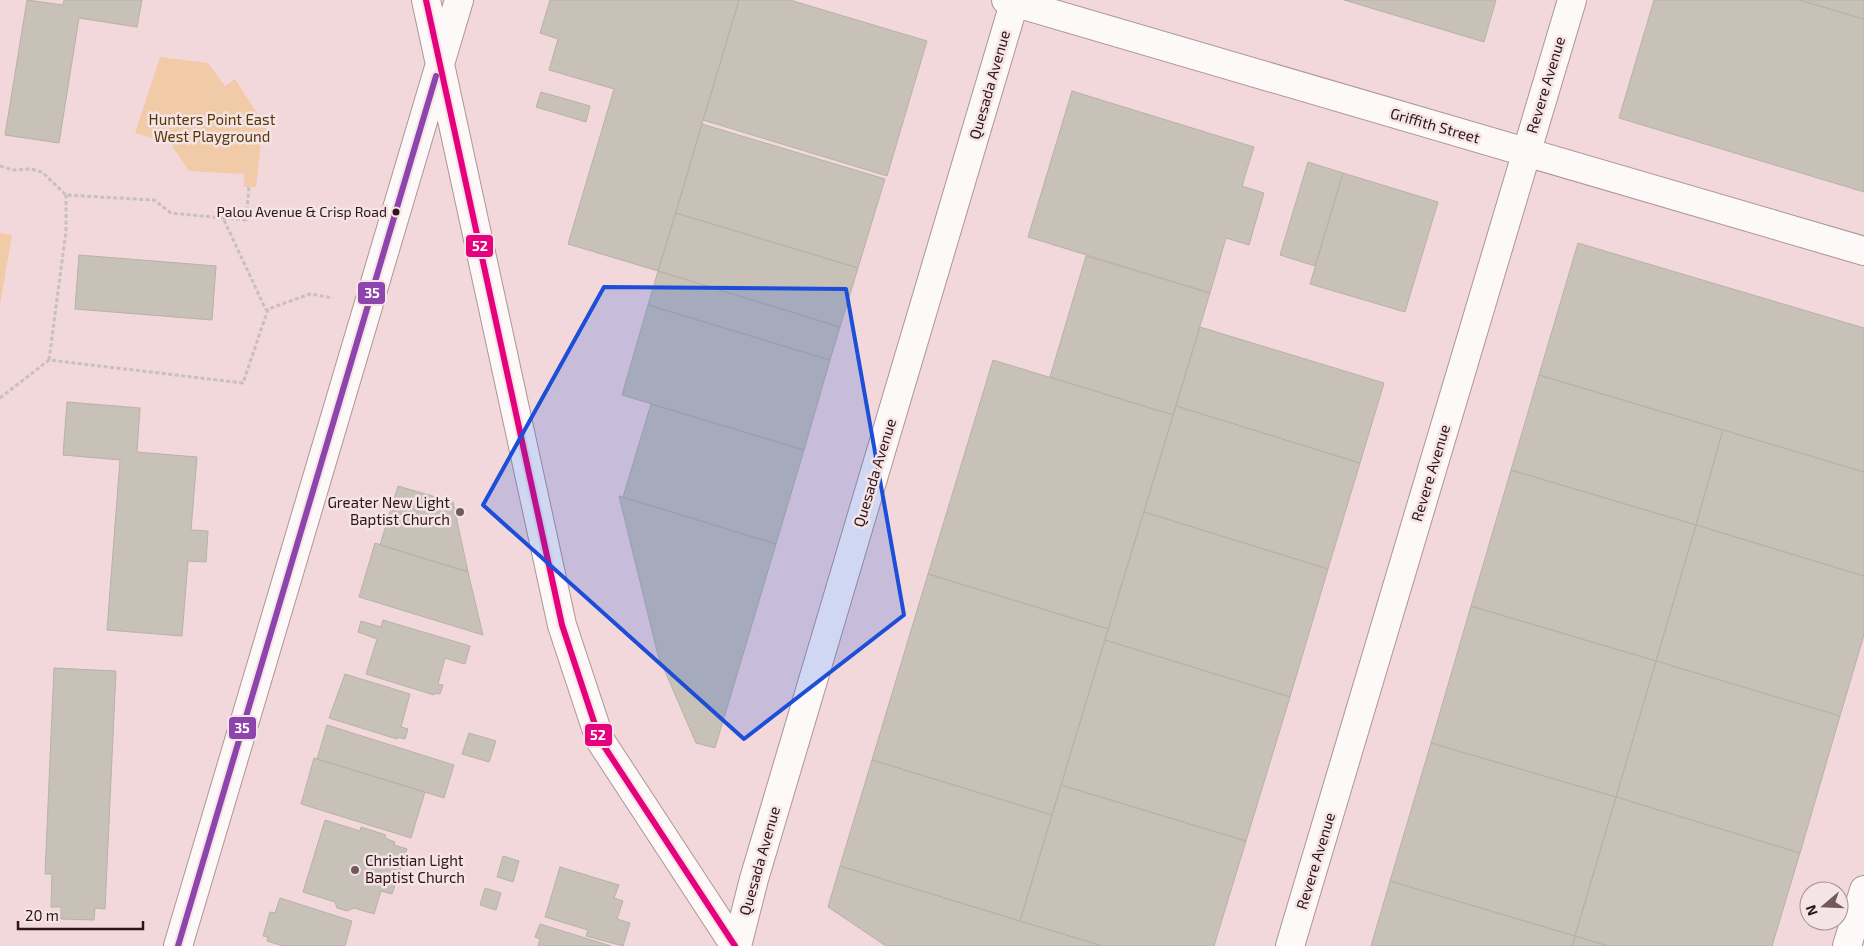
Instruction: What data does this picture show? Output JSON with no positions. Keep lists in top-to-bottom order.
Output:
{
  "streets": {
    "street": ["Quesada Avenue", "Revere Avenue", "Griffith Street"]
  },
  "crossings": [
    ["Quesada Avenue", "Griffith Street"],
    ["Revere Avenue", "Griffith Street"]
  ],
  "parks": ["Hunters Point East West Playground"],
  "places": ["Palou Avenue & Crisp Road", "Greater New Light Baptist Church", "Christian Light Baptist Church"],
  "lines": ["transit line 52", "transit line 35"],
  "scale_bar": "20 m",
  "north": "left"
}
